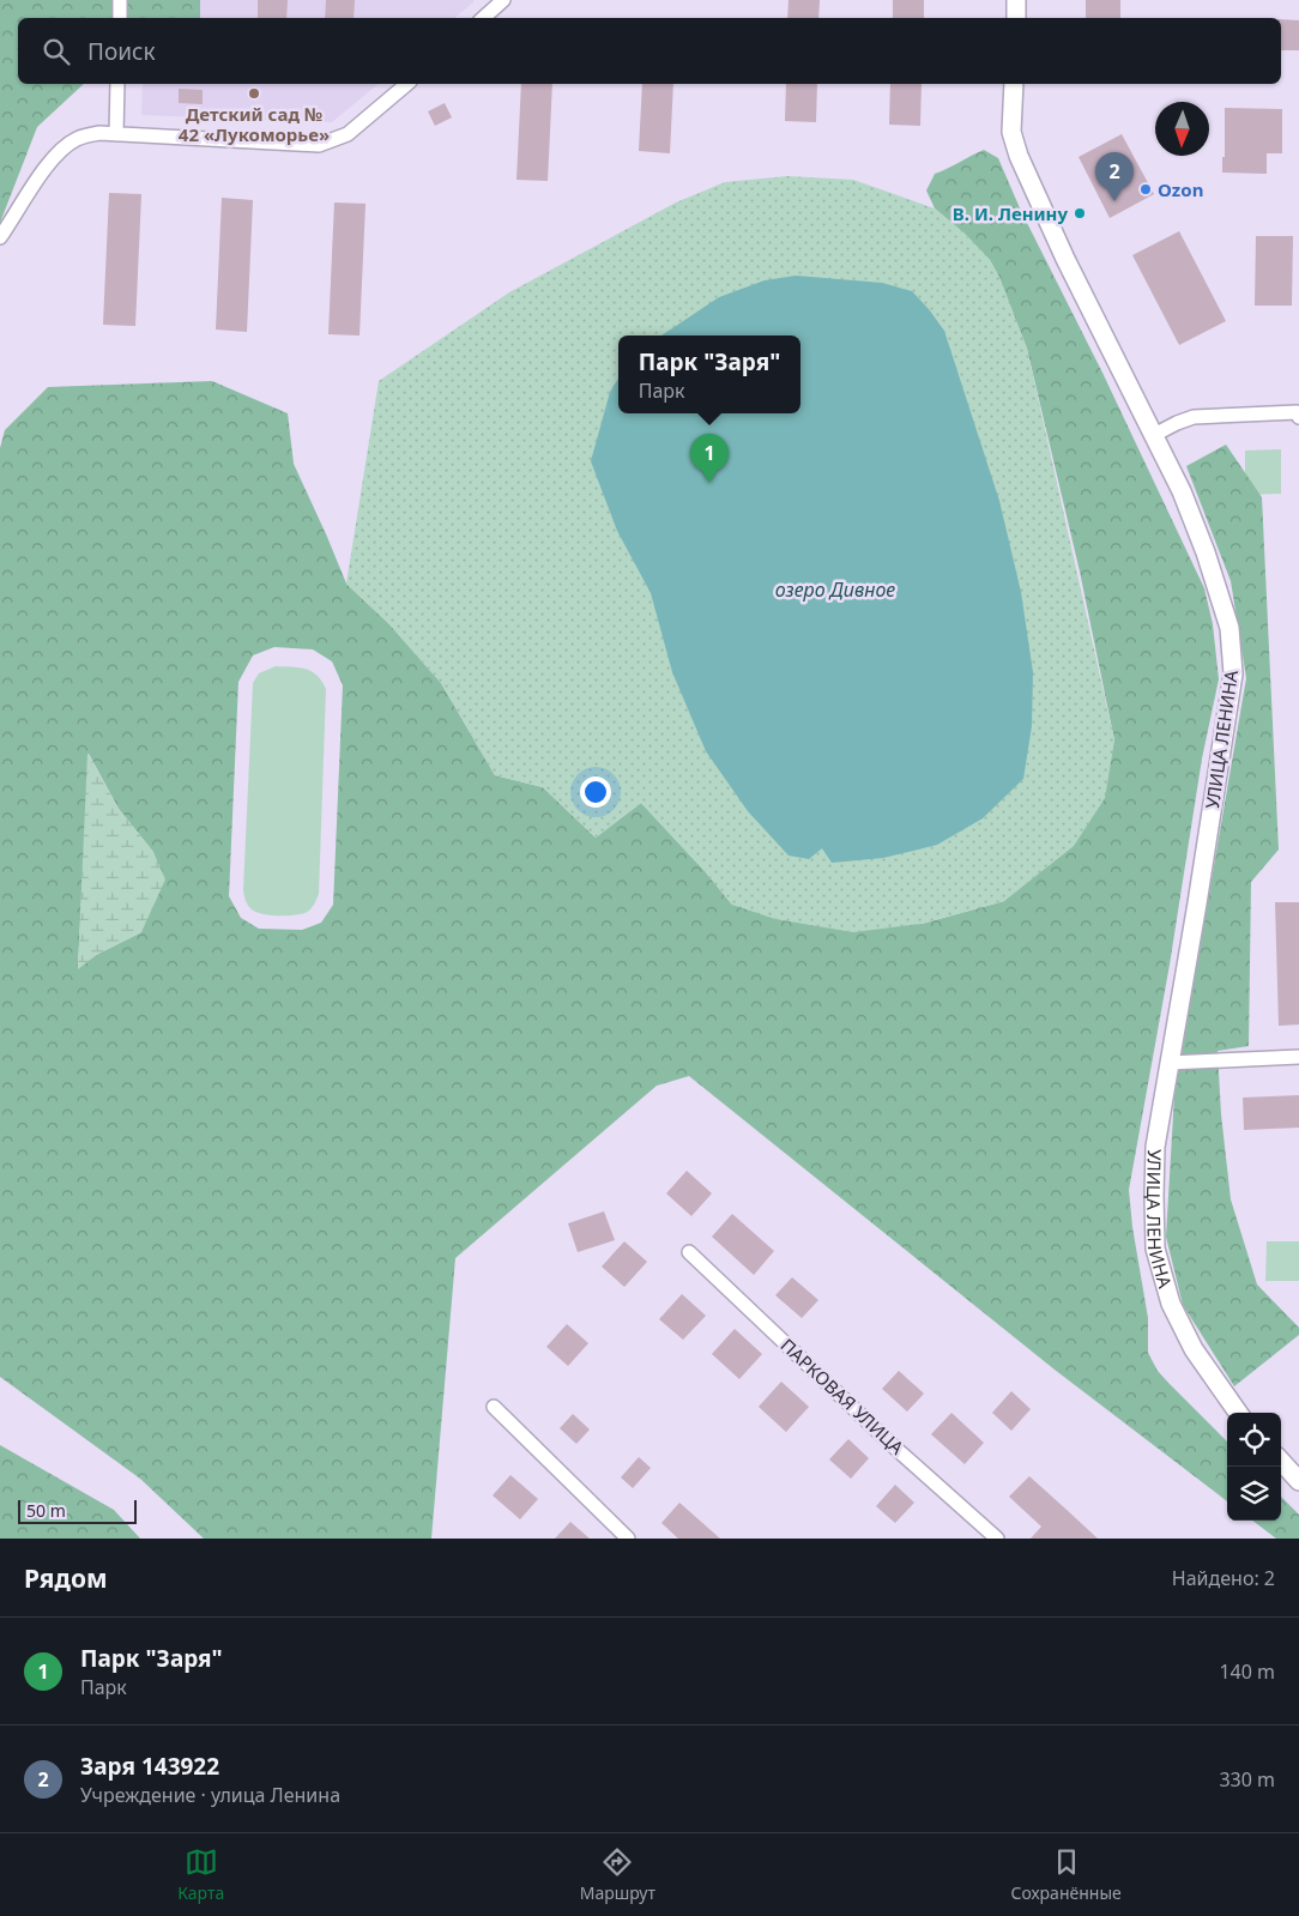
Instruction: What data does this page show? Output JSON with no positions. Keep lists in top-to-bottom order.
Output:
{
  "streets": {
    "street": ["УЛИЦА ЛЕНИНА", "ПАРКОВАЯ УЛИЦА"]
  },
  "water": ["озеро Дивное"],
  "places": ["Детский сад № 42 «Лукоморье»", "Ozon", "В. И. Ленину"],
  "scale_bar": "50 m",
  "north": "bottom",
  "page": {
    "search": "Поиск",
    "pins": ["2", "1"],
    "popup": ["Парк \"Заря\"", "Парк"],
    "scale": "50 m",
    "heading": ["Рядом", "Найдено: 2"],
    "list": [
      {
        "mark": "1",
        "name": "Парк \"Заря\"",
        "note": "Парк",
        "value": "140 m"
      },
      {
        "mark": "2",
        "name": "Заря 143922",
        "note": "Учреждение · улица Ленина",
        "value": "330 m"
      }
    ],
    "nav": ["Карта", "Маршрут", "Сохранённые"]
  }
}
